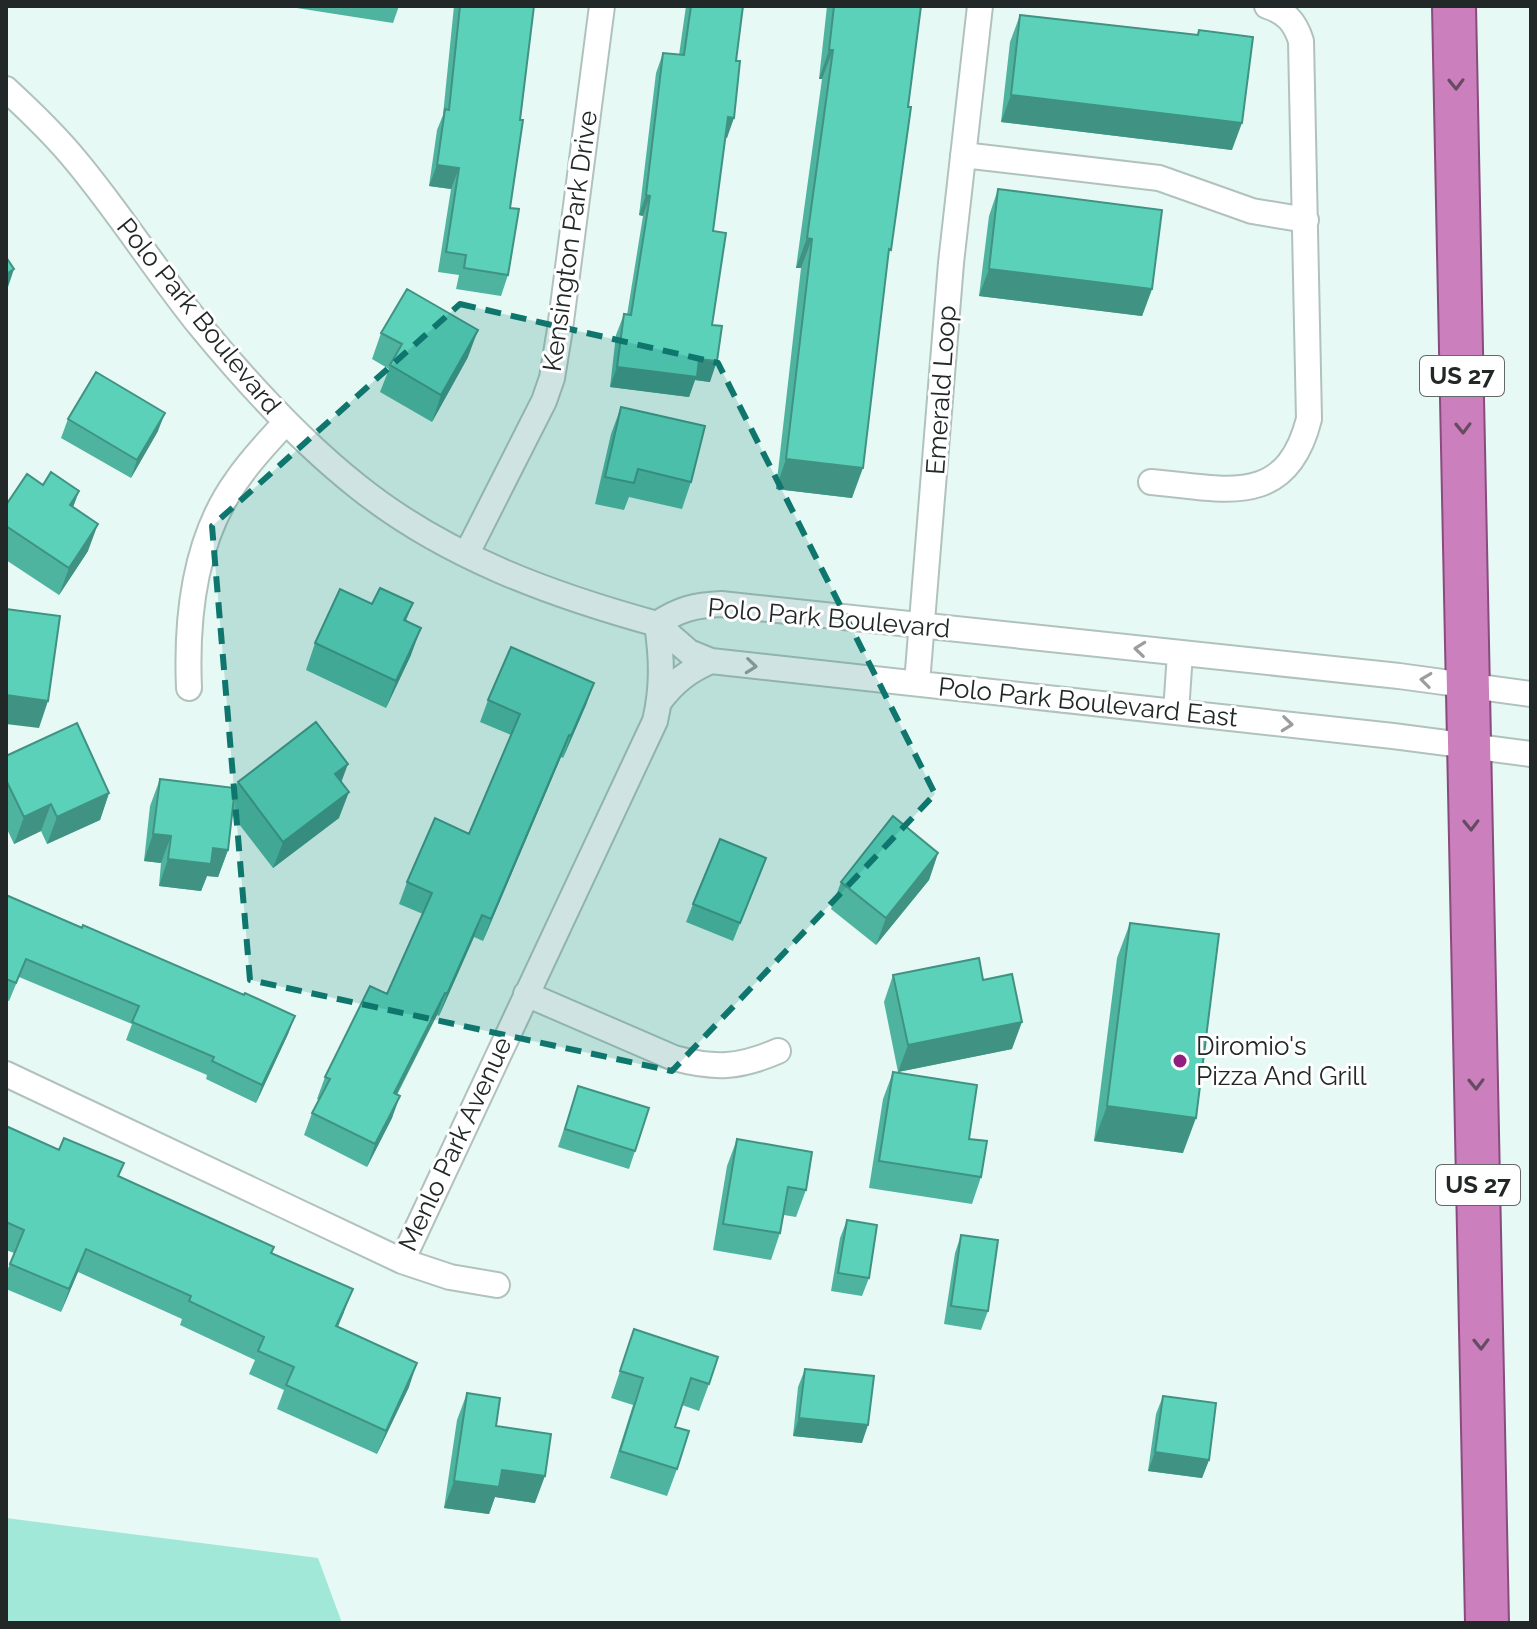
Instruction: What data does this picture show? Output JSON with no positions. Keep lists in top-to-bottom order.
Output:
{
  "streets": {
    "highway": ["US 27"],
    "street": [
      "Kensington Park Drive",
      "Polo Park Boulevard",
      "Emerald Loop",
      "Polo Park Boulevard East",
      "Menlo Park Avenue"
    ]
  },
  "crossings": [
    ["Kensington Park Drive", "Polo Park Boulevard"],
    ["Polo Park Boulevard", "US 27"],
    ["Polo Park Boulevard", "Emerald Loop"],
    ["Polo Park Boulevard", "Polo Park Boulevard East"],
    ["Polo Park Boulevard", "Menlo Park Avenue"],
    ["US 27", "Polo Park Boulevard East"],
    ["Emerald Loop", "Polo Park Boulevard East"],
    ["Polo Park Boulevard East", "Menlo Park Avenue"]
  ],
  "one_way": ["Polo Park Boulevard East"],
  "places": ["Diromio's Pizza And Grill"]
}
